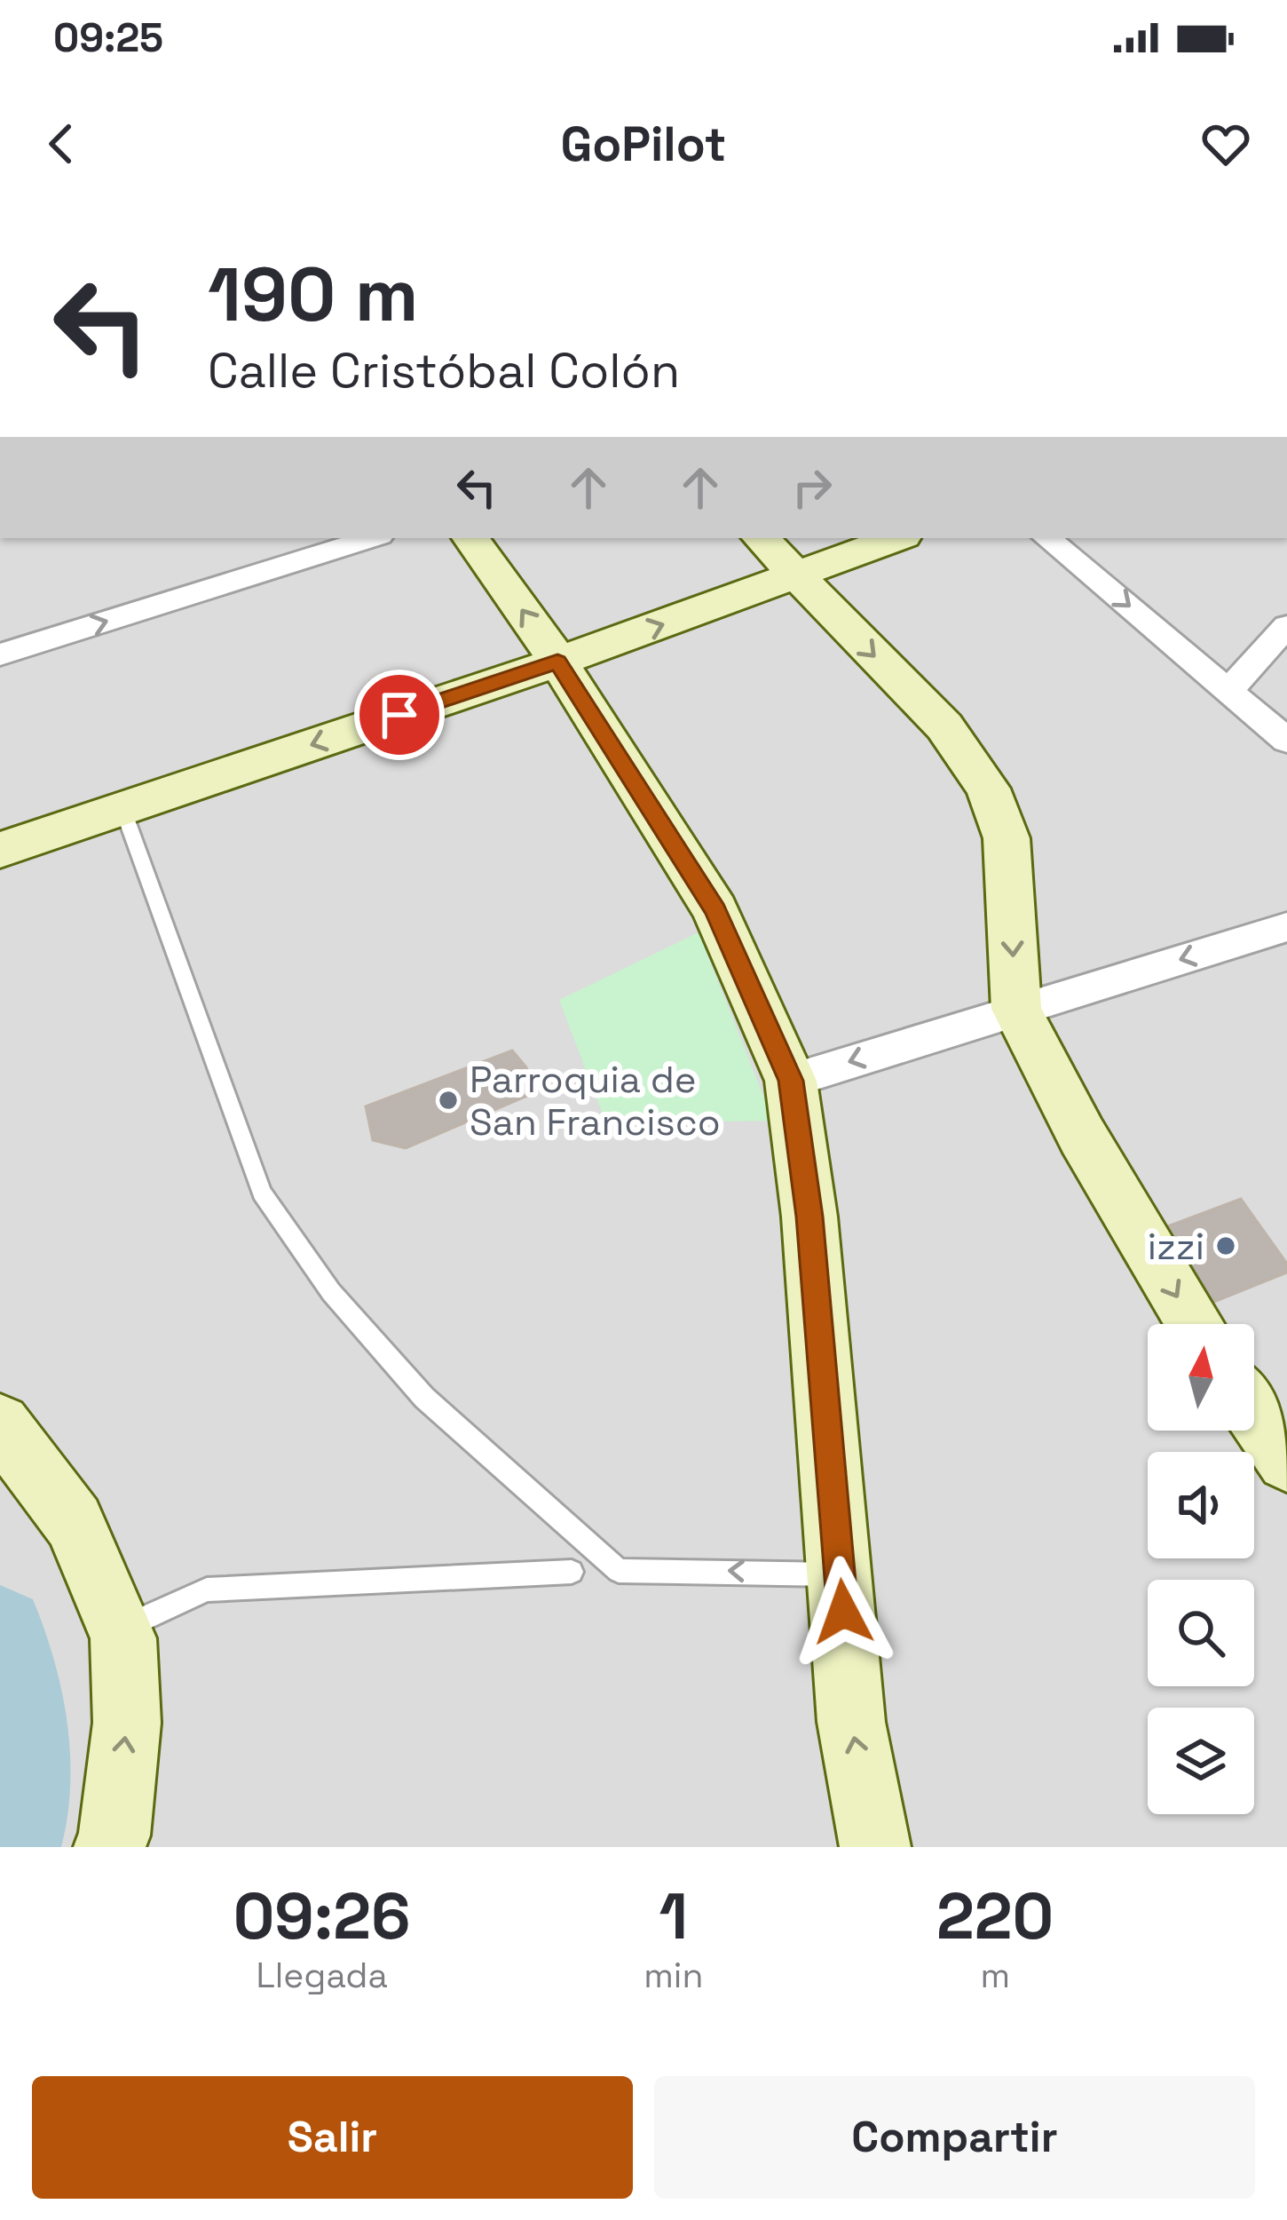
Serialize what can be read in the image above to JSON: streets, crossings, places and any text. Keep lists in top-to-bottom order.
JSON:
{
  "places": ["Parroquia de San Francisco", "izzi"],
  "north": "top",
  "page": {
    "status": "09:25",
    "header": "GoPilot",
    "turn": ["190 m", "Calle Cristóbal Colón"],
    "eta": [
      "09:26",
      "Llegada",
      "1",
      "min",
      "220",
      "m"
    ],
    "buttons": ["Salir", "Compartir"]
  }
}
